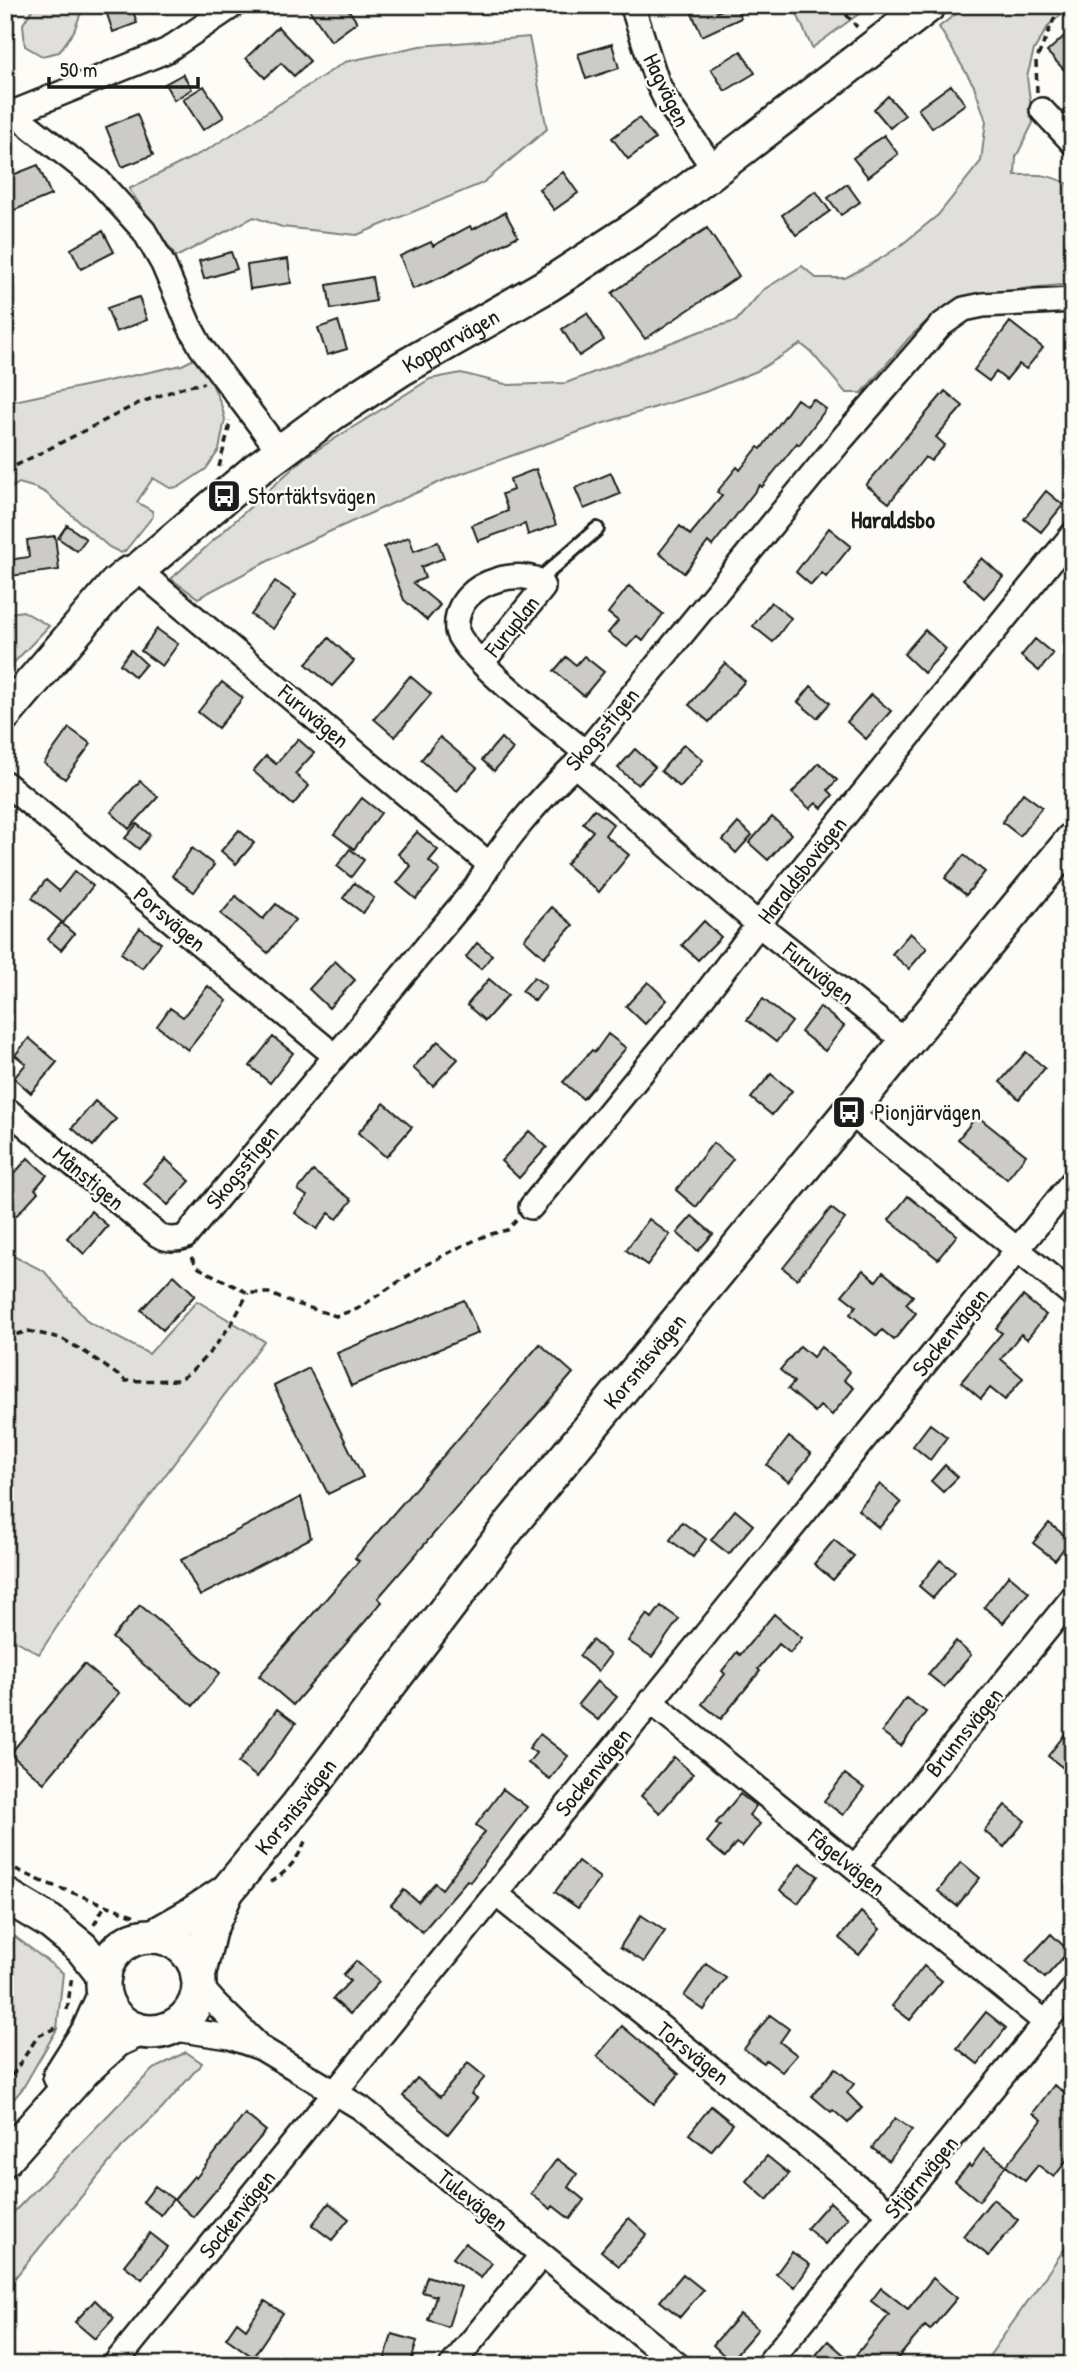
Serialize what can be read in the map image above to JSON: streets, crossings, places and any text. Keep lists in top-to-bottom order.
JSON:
{
  "streets": {
    "street": [
      "Hagvägen",
      "Kopparvägen",
      "Furuplan",
      "Furuvägen",
      "Skogsstigen",
      "Haraldsbovägen",
      "Porsvägen",
      "Månstigen",
      "Sockenvägen",
      "Korsnäsvägen",
      "Brunnsvägen",
      "Fågelvägen",
      "Torsvägen",
      "Stjärnvägen",
      "Tulevägen"
    ]
  },
  "crossings": [
    ["Hagvägen", "Kopparvägen"],
    ["Kopparvägen", "Furuvägen"],
    ["Furuplan", "Furuvägen"],
    ["Furuplan", "Skogsstigen"],
    ["Furuvägen", "Skogsstigen"],
    ["Furuvägen", "Haraldsbovägen"],
    ["Furuvägen", "Korsnäsvägen"],
    ["Skogsstigen", "Porsvägen"],
    ["Skogsstigen", "Månstigen"],
    ["Sockenvägen", "Fågelvägen"],
    ["Sockenvägen", "Torsvägen"],
    ["Sockenvägen", "Tulevägen"],
    ["Korsnäsvägen", "Tulevägen"],
    ["Brunnsvägen", "Fågelvägen"],
    ["Fågelvägen", "Stjärnvägen"],
    ["Torsvägen", "Stjärnvägen"]
  ],
  "districts": ["Haraldsbo"],
  "places": {
    "bus stop": ["Stortäktsvägen", "Pionjärvägen"]
  },
  "scale_bar": "50 m"
}
